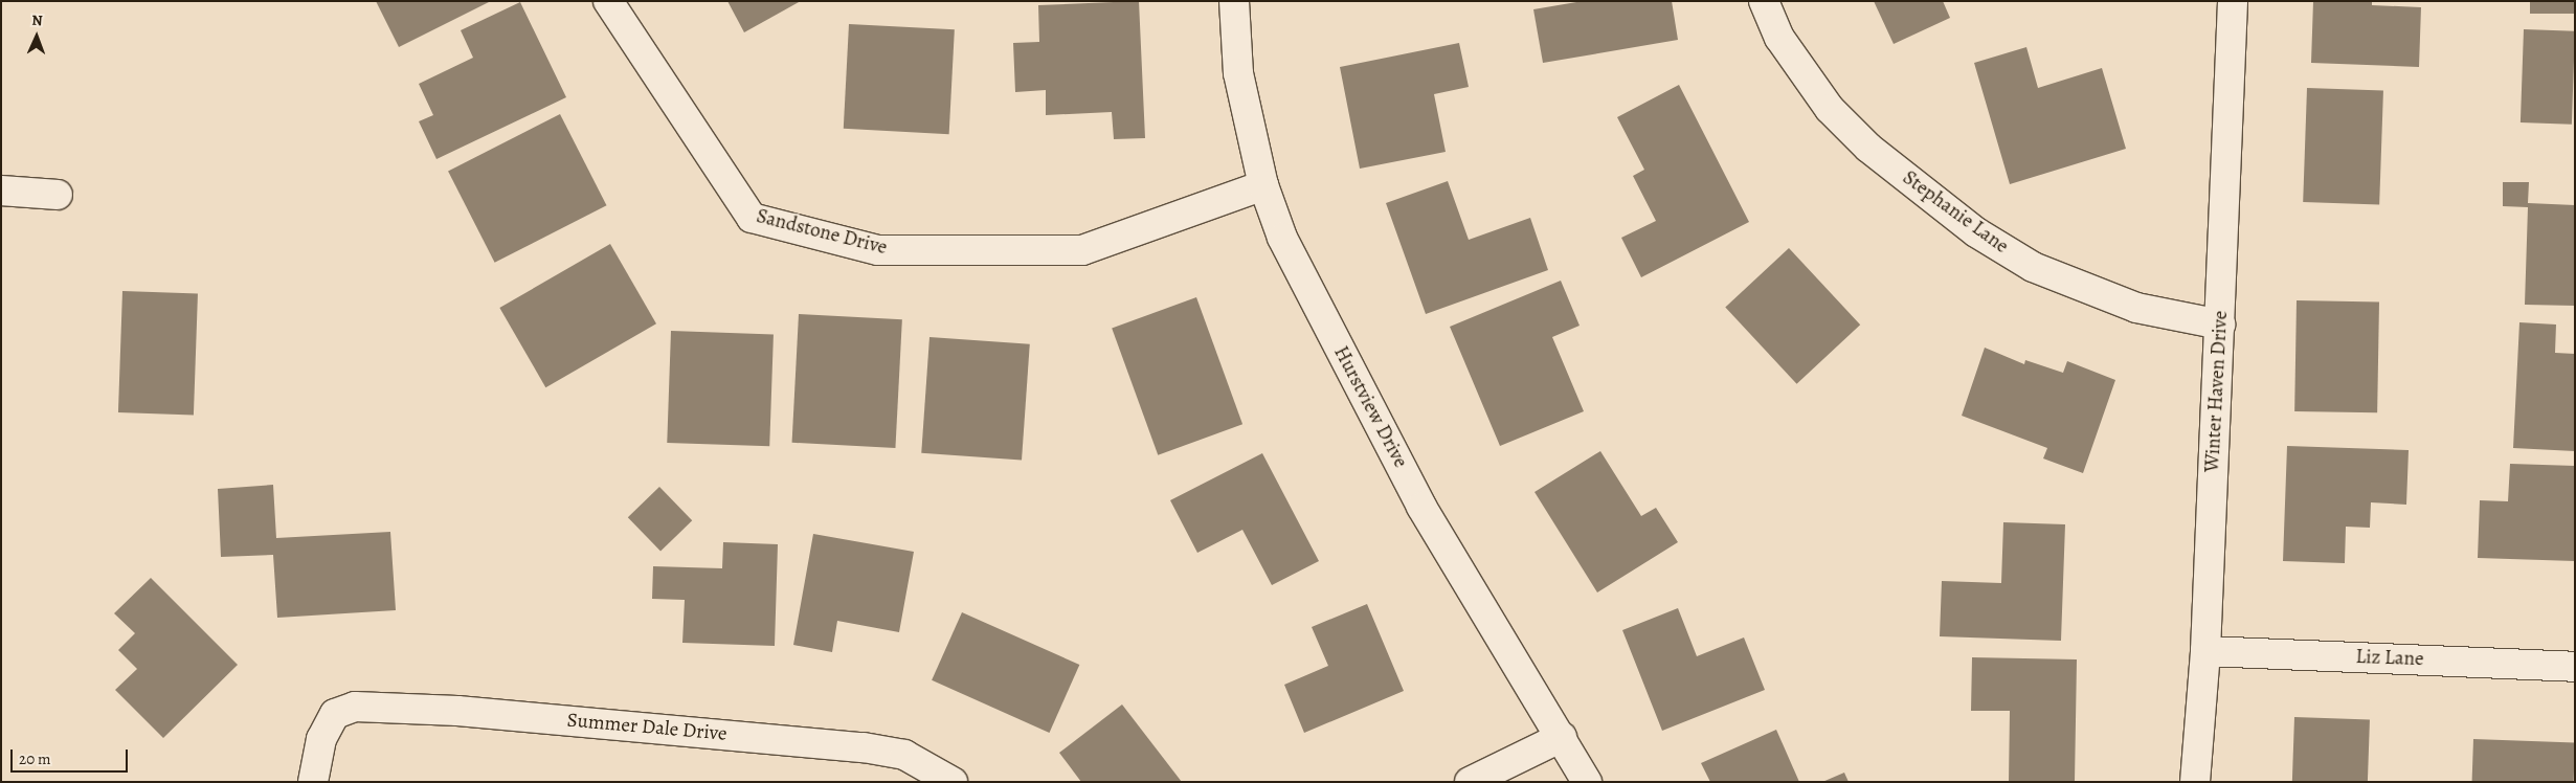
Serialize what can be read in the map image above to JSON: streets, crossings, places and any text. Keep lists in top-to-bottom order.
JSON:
{
  "streets": {
    "street": [
      "Stephanie Lane",
      "Sandstone Drive",
      "Winter Haven Drive",
      "Hurstview Drive",
      "Liz Lane",
      "Summer Dale Drive"
    ]
  },
  "crossings": [
    ["Stephanie Lane", "Winter Haven Drive"],
    ["Sandstone Drive", "Hurstview Drive"],
    ["Winter Haven Drive", "Liz Lane"]
  ],
  "scale_bar": "20 m",
  "north": "top"
}
